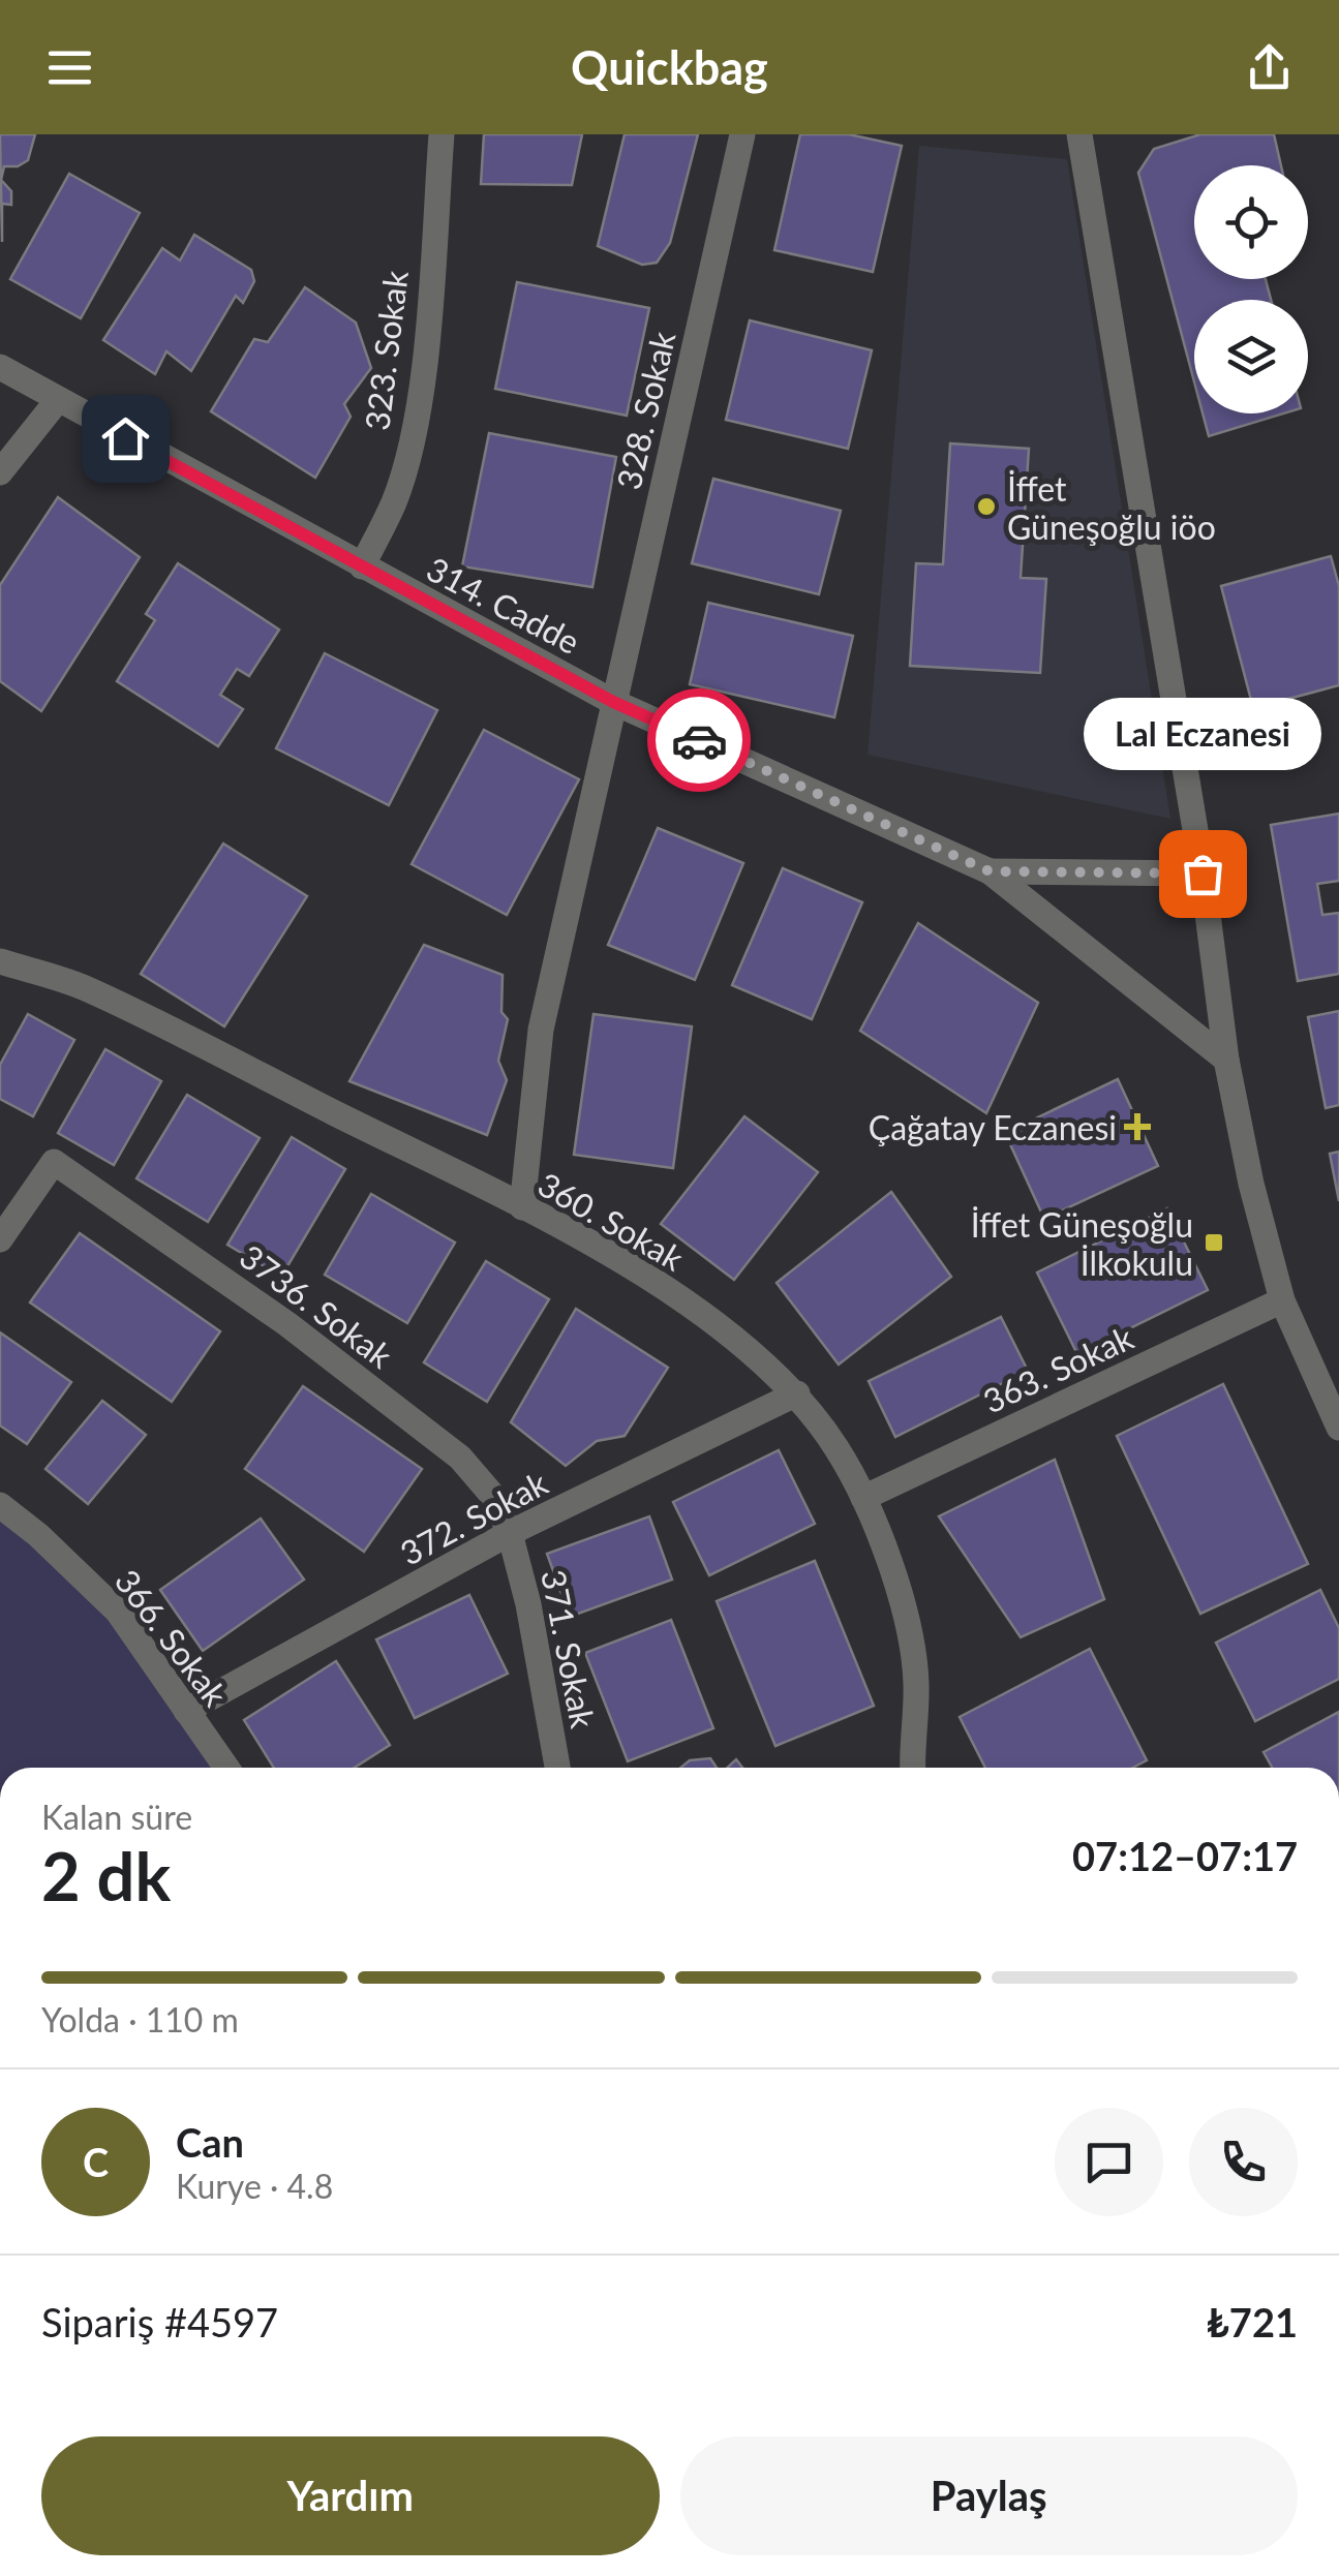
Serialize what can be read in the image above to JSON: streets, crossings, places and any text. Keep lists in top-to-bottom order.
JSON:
{
  "streets": {
    "street": [
      "323. Sokak",
      "328. Sokak",
      "314. Cadde",
      "360. Sokak",
      "3736. Sokak",
      "363. Sokak",
      "372. Sokak",
      "366. Sokak",
      "371. Sokak"
    ]
  },
  "crossings": [
    ["323. Sokak", "314. Cadde"],
    ["328. Sokak", "314. Cadde"],
    ["328. Sokak", "360. Sokak"],
    ["360. Sokak", "363. Sokak"],
    ["360. Sokak", "372. Sokak"],
    ["3736. Sokak", "372. Sokak"],
    ["3736. Sokak", "371. Sokak"],
    ["372. Sokak", "366. Sokak"],
    ["372. Sokak", "371. Sokak"]
  ],
  "places": {
    "other": ["İffet Güneşoğlu iöo", "Lal Eczanesi"],
    "health": ["Çağatay Eczanesi"],
    "transit": ["İffet Güneşoğlu İlkokulu"]
  },
  "page": {
    "header": "Quickbag",
    "bubble": "Lal Eczanesi",
    "heading": ["2 dk", "Kalan süre", "07:12–07:17"],
    "panel": [
      "Can",
      "Kurye · 4.8",
      "Sipariş #4597",
      "₺721"
    ],
    "bar": "Yolda · 110 m",
    "round": "C",
    "buttons": ["Yardım", "Paylaş"]
  }
}
